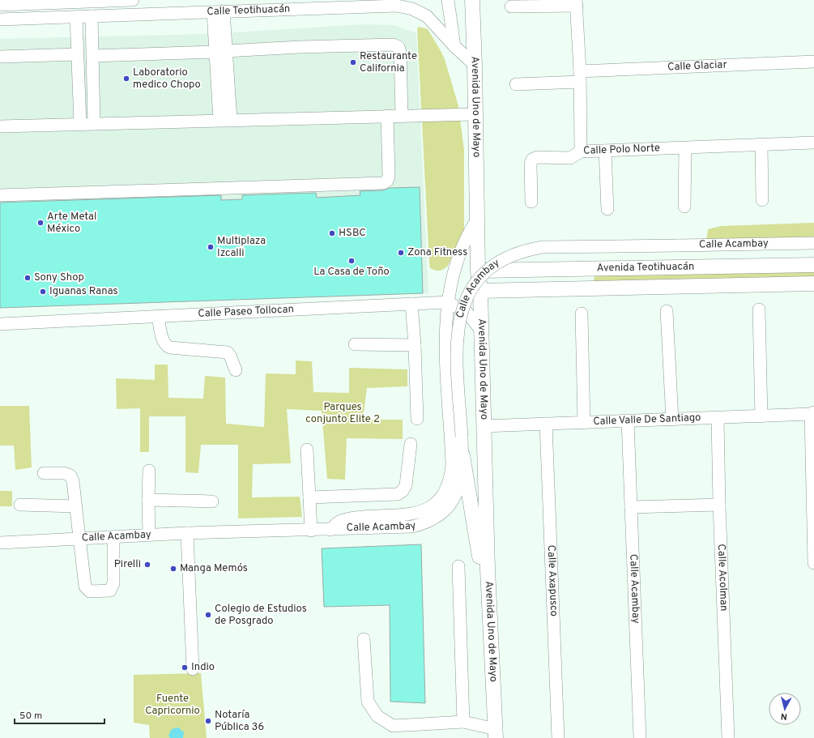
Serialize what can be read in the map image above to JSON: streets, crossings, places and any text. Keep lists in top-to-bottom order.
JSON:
{
  "streets": {
    "main road": ["Avenida Uno de Mayo", "Avenida Teotihuacán"],
    "street": [
      "Calle Teotihuacán",
      "Calle Glaciar",
      "Calle Polo Norte",
      "Calle Acambay",
      "Calle Paseo Tollocan",
      "Calle Valle De Santiago",
      "Calle Acolman",
      "Calle Axapusco"
    ]
  },
  "crossings": [
    ["Calle Teotihuacán", "Avenida Uno de Mayo"],
    ["Calle Glaciar", "Calle Polo Norte"],
    ["Avenida Uno de Mayo", "Calle Acambay"],
    ["Avenida Uno de Mayo", "Avenida Teotihuacán"],
    ["Avenida Uno de Mayo", "Calle Paseo Tollocan"],
    ["Avenida Uno de Mayo", "Calle Valle De Santiago"],
    ["Calle Acambay", "Calle Paseo Tollocan"],
    ["Calle Acambay", "Calle Valle De Santiago"],
    ["Calle Valle De Santiago", "Calle Acolman"],
    ["Calle Valle De Santiago", "Calle Axapusco"]
  ],
  "parks": ["Parques conjunto Elite 2", "Fuente Capricornio"],
  "places": [
    "Restaurante California",
    "Laboratorio medico Chopo",
    "Arte Metal México",
    "HSBC",
    "Multiplaza Izcalli",
    "Zona Fitness",
    "La Casa de Toño",
    "Sony Shop",
    "Iguanas Ranas",
    "Pirelli",
    "Manga Memo´s",
    "Colegio de Estudios de Posgrado",
    "Indio",
    "Notaría Pública 36"
  ],
  "scale_bar": "50 m",
  "north": "bottom"
}
